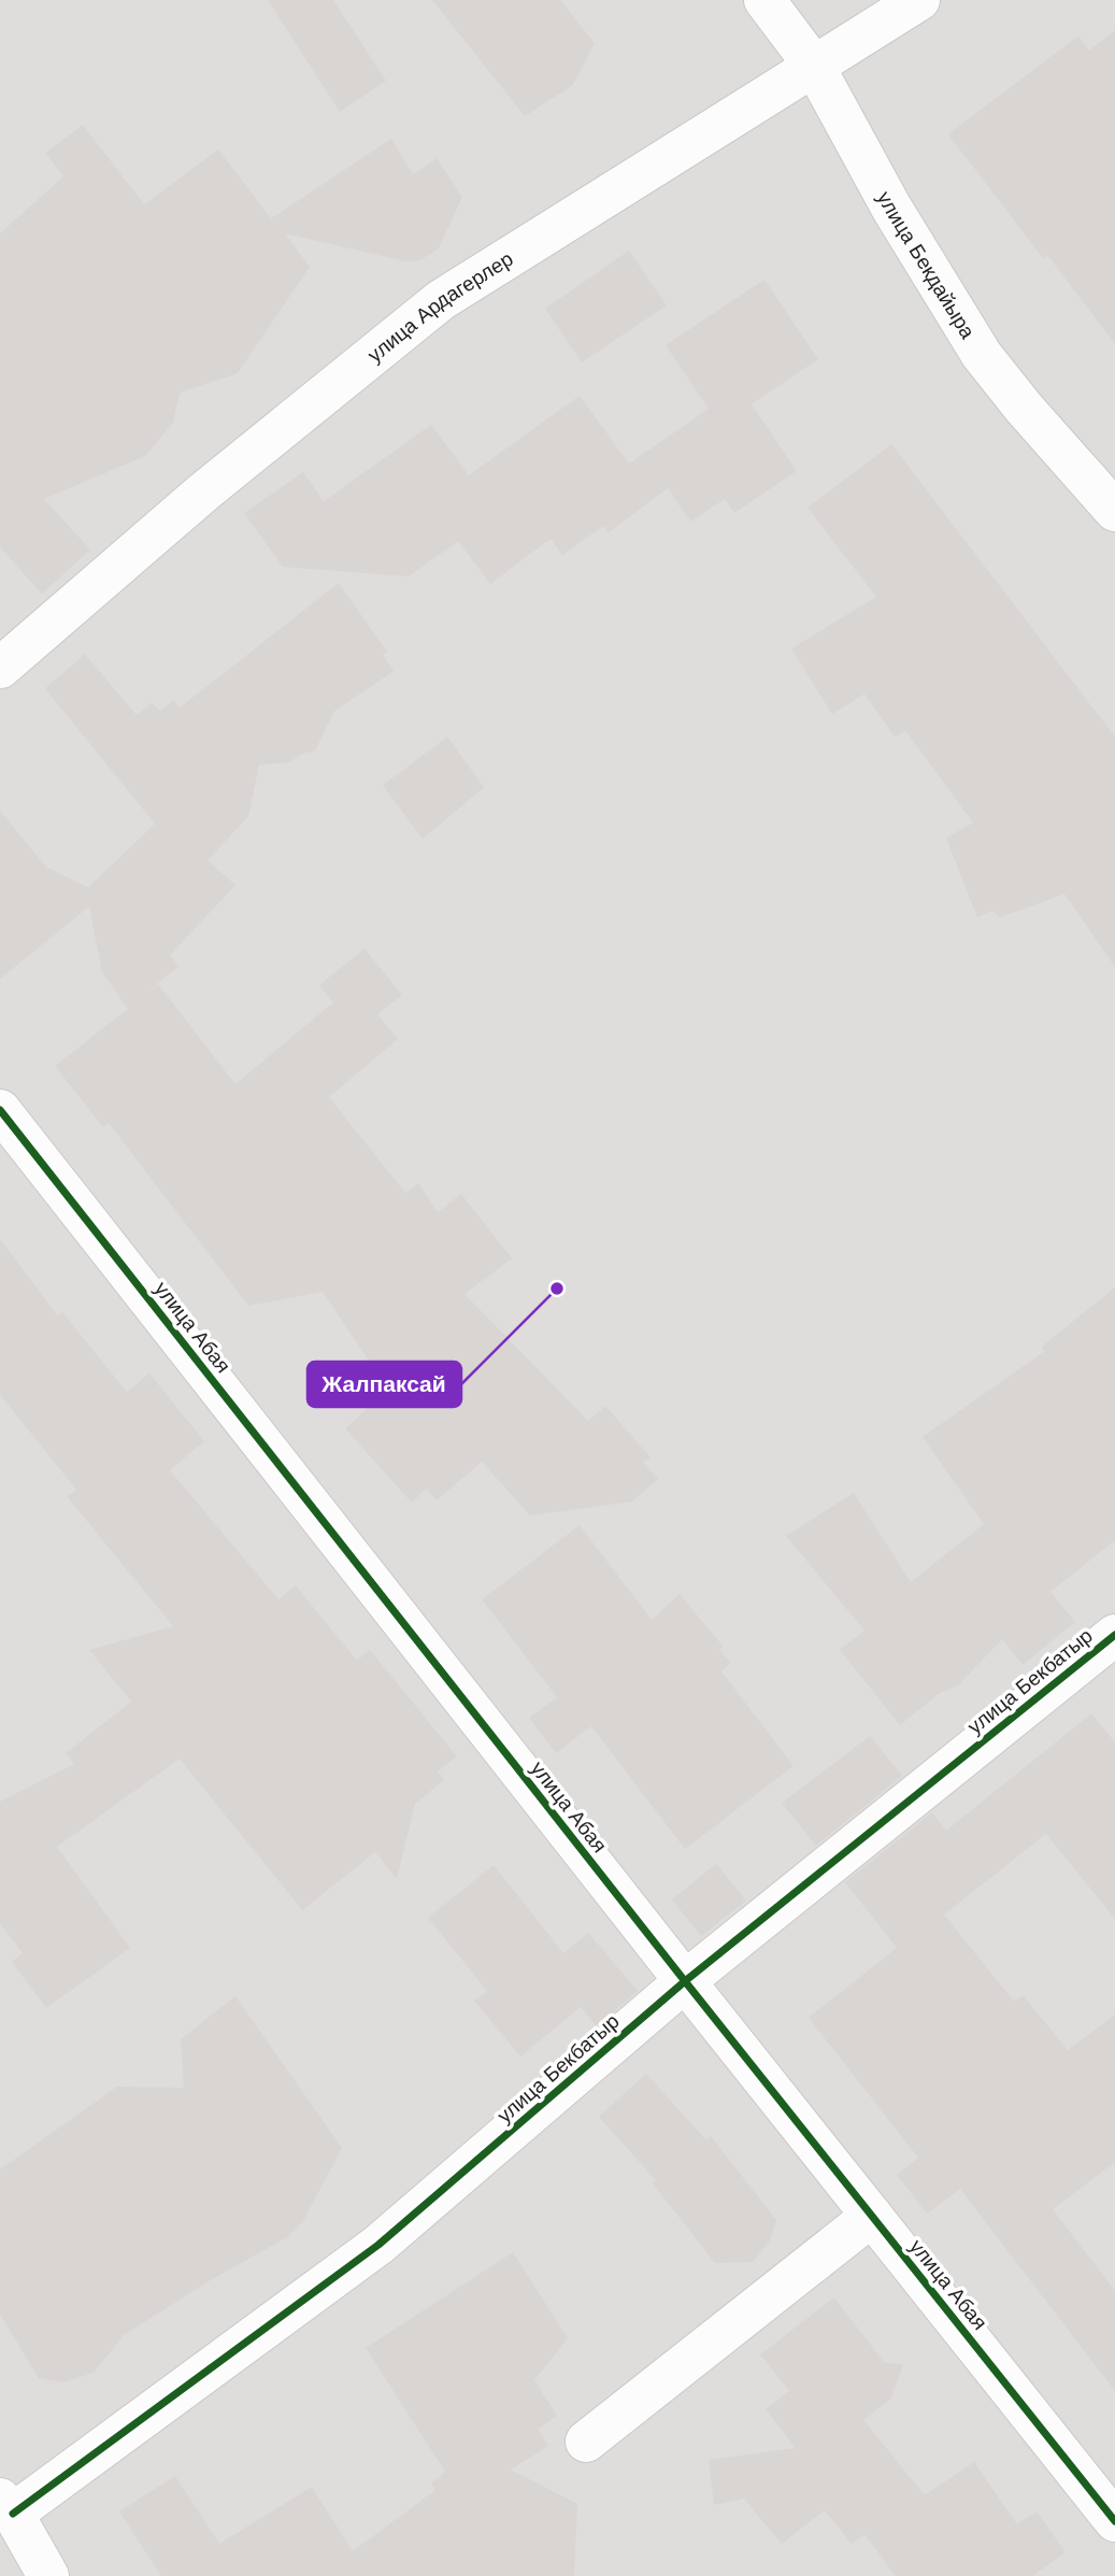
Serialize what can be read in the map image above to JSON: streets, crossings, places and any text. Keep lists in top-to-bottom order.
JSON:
{
  "streets": {
    "street": [
      "улица Бекдайыра",
      "улица Ардагерлер",
      "улица Абая",
      "улица Бекбатыр"
    ]
  },
  "crossings": [
    ["улица Бекдайыра", "улица Ардагерлер"],
    ["улица Абая", "улица Бекбатыр"]
  ],
  "places": ["Жалпаксай"]
}
